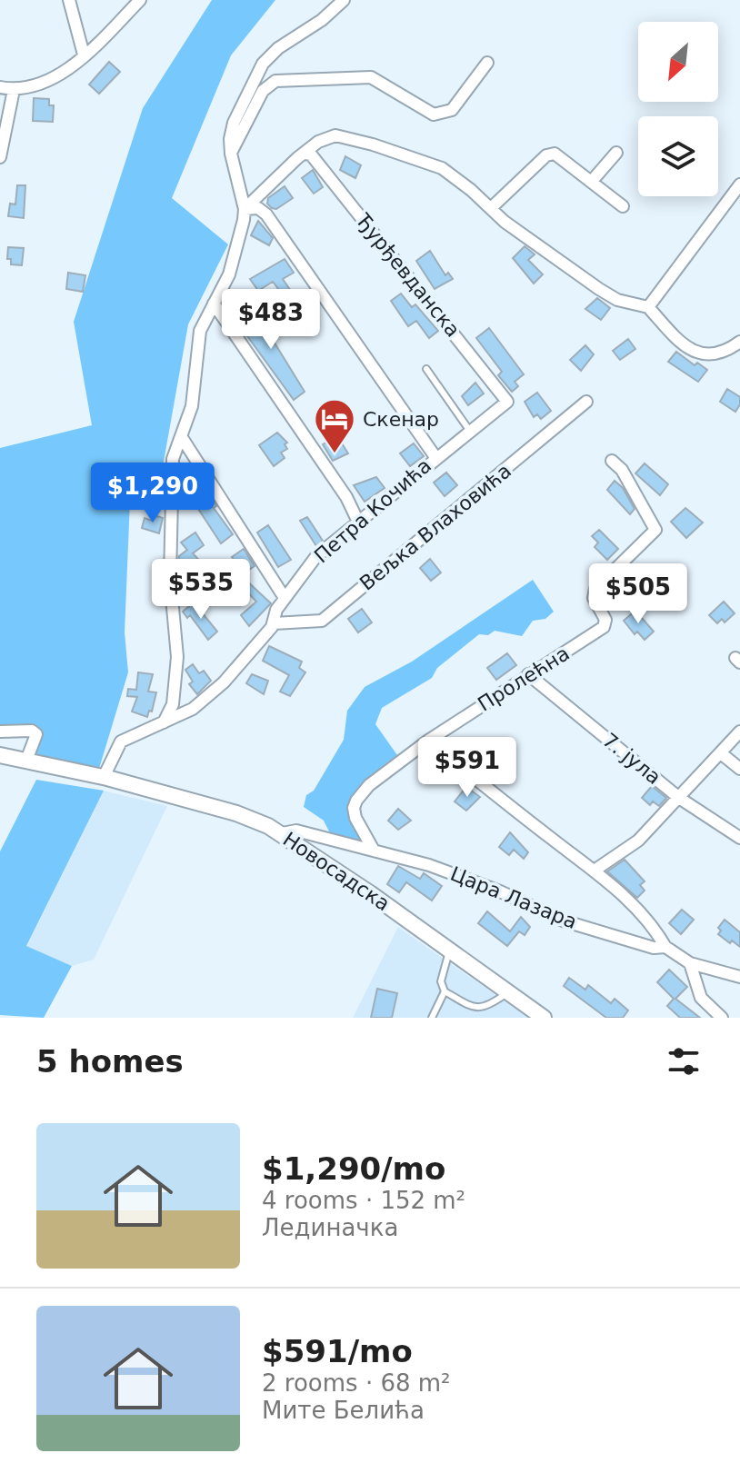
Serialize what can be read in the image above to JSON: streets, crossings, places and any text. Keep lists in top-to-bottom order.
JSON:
{
  "streets": {
    "main road": ["Новосадска"],
    "street": [
      "Ђурђевданска",
      "Петра Кочића",
      "Вељка Влаховића",
      "Пролећна",
      "7. јула",
      "Цара Лазара"
    ]
  },
  "crossings": [
    ["Ђурђевданска", "Петра Кочића"],
    ["Петра Кочића", "Вељка Влаховића"],
    ["Петра Кочића", "Новосадска"],
    ["Пролећна", "7. јула"],
    ["Пролећна", "Цара Лазара"],
    ["Новосадска", "Цара Лазара"]
  ],
  "places": {
    "hotel": ["Скенар"]
  },
  "north": "bottom left",
  "page": {
    "price": [
      "$483",
      "$1,290",
      "$535",
      "$505",
      "$591"
    ],
    "heading": "5 homes",
    "list": [
      {
        "name": "$1,290/mo",
        "note": "4 rooms · 152 m² · Лединачка"
      },
      {
        "name": "$591/mo",
        "note": "2 rooms · 68 m² · Мите Белића"
      }
    ]
  }
}
